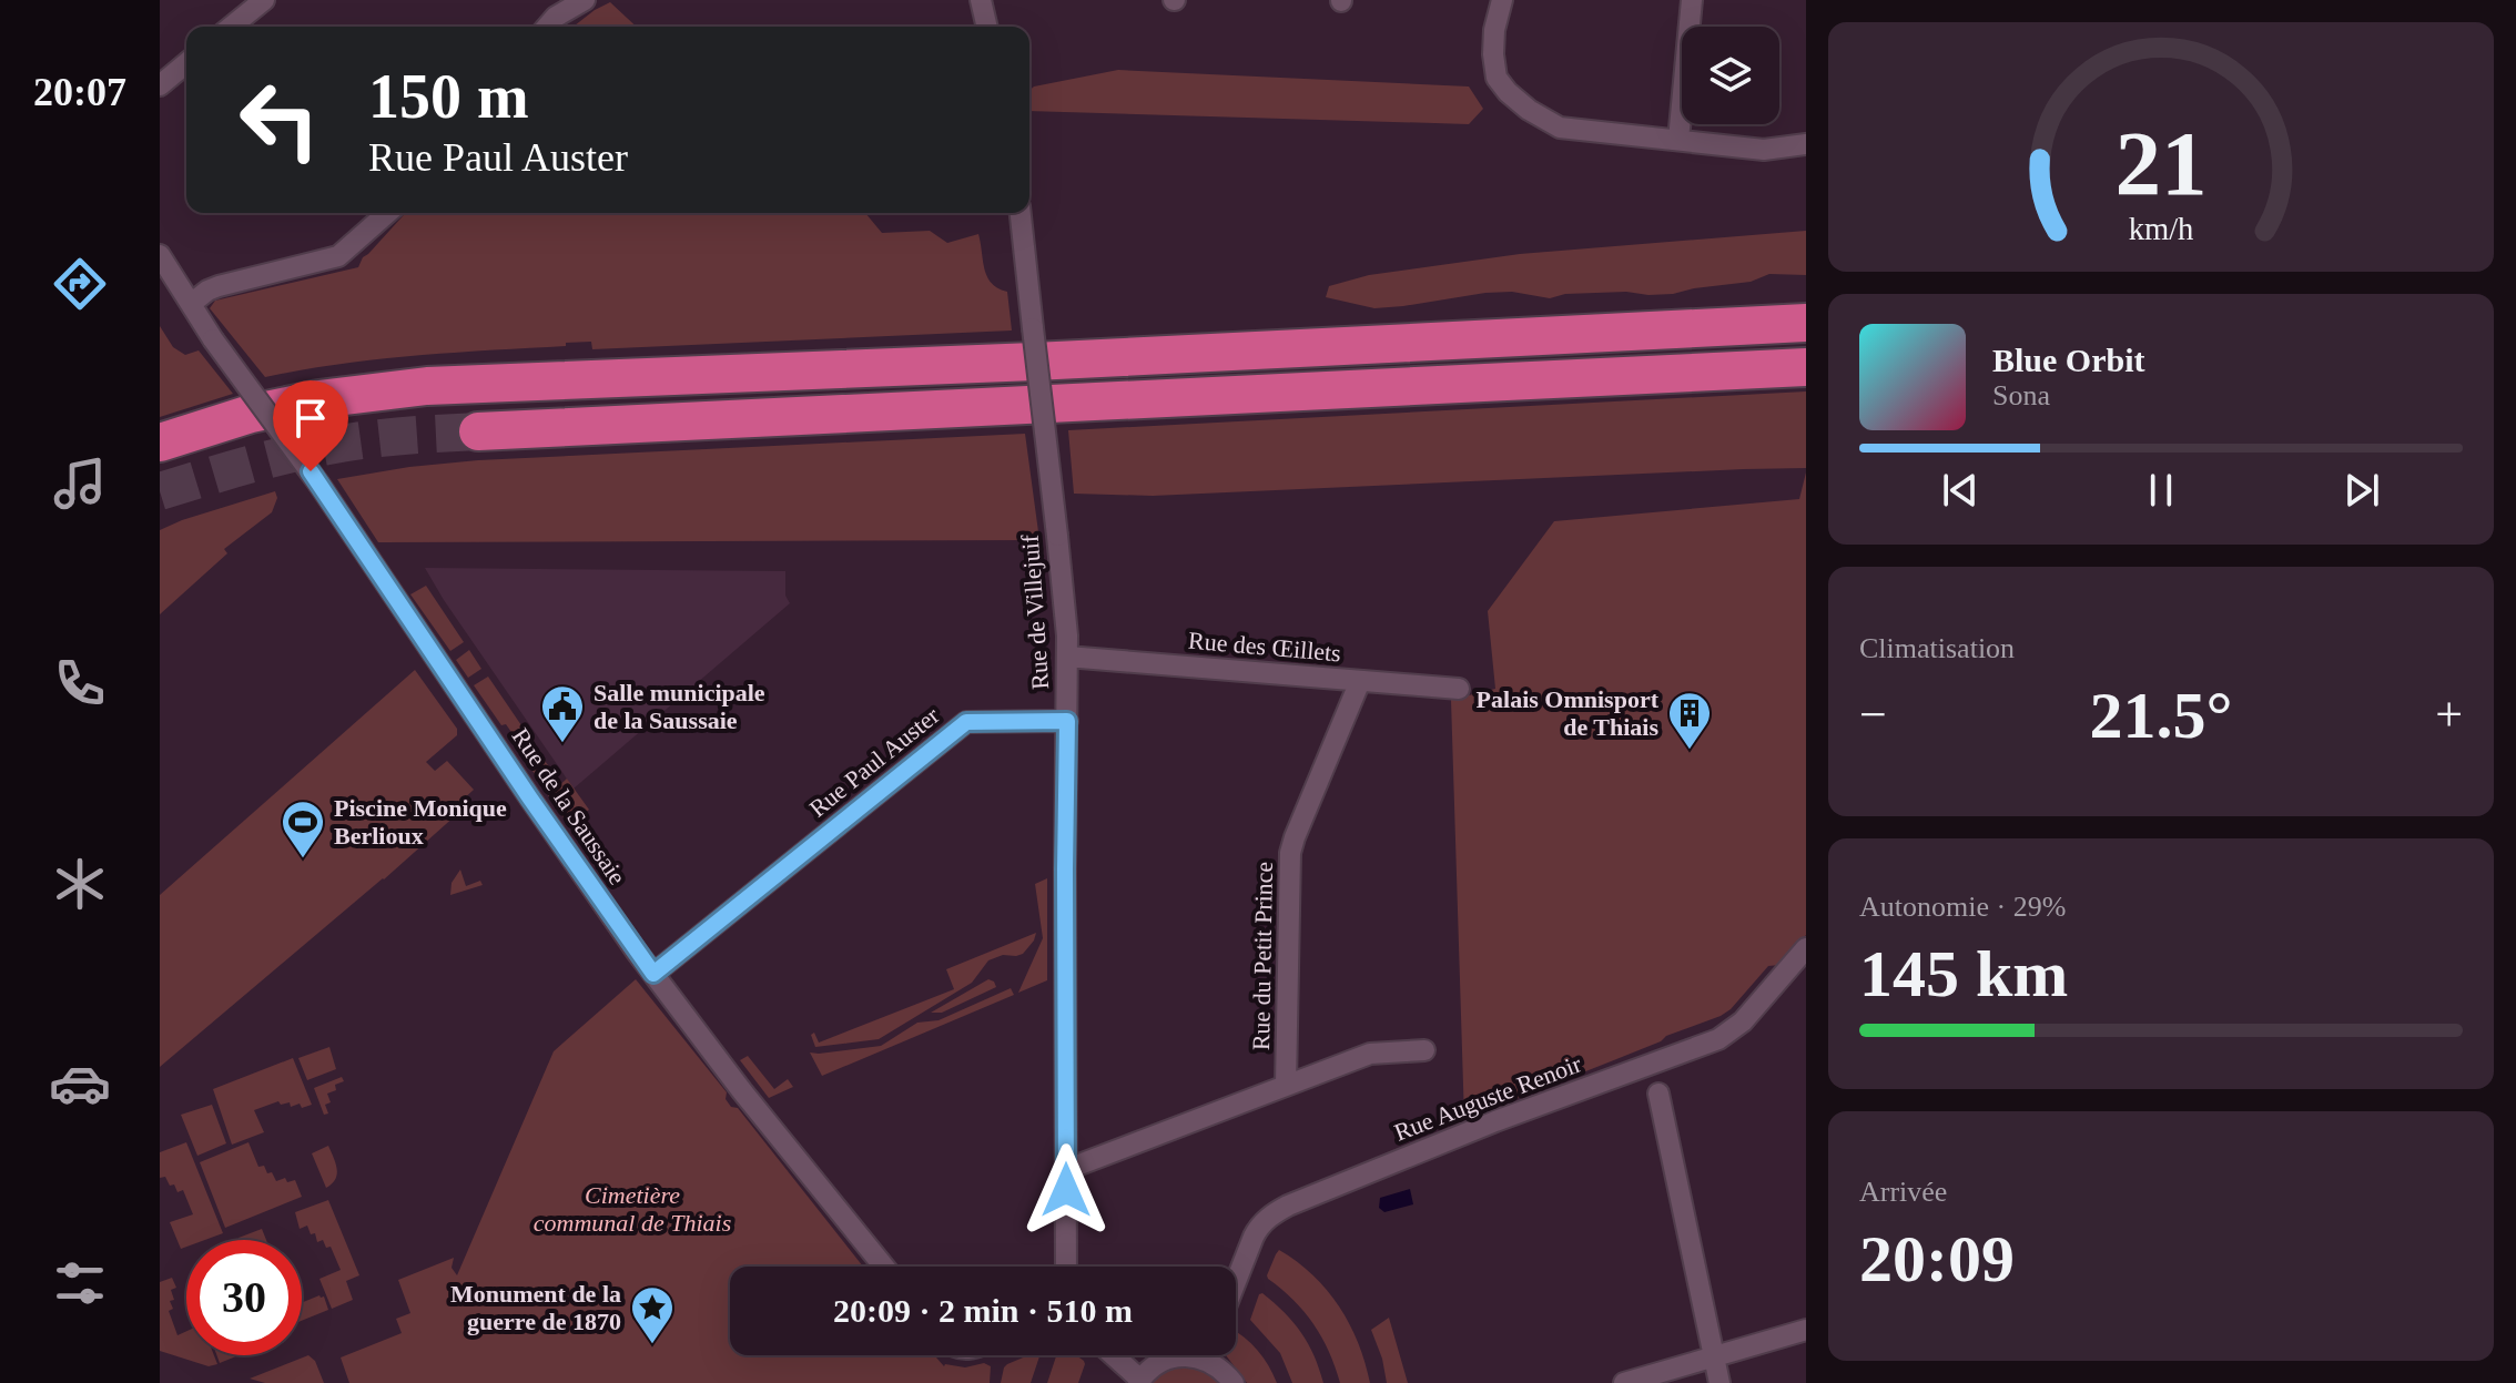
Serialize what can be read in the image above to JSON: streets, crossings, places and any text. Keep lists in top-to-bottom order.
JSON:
{
  "streets": {
    "street": [
      "Rue de Villejuif",
      "Rue des Œillets",
      "Rue Paul Auster",
      "Rue de la Saussaie",
      "Rue du Petit Prince",
      "Rue Auguste Renoir"
    ]
  },
  "crossings": [
    ["Rue de Villejuif", "Rue des Œillets"],
    ["Rue de Villejuif", "Rue Paul Auster"],
    ["Rue des Œillets", "Rue du Petit Prince"],
    ["Rue Paul Auster", "Rue de la Saussaie"]
  ],
  "parks": ["Cimetière communal de Thiais"],
  "places": {
    "public building": ["Salle municipale de la Saussaie"],
    "building": ["Palais Omnisport de Thiais"],
    "sports": ["Piscine Monique Berlioux"],
    "place": ["Monument de la guerre de 1870"]
  },
  "page": {
    "tabs": "20:07",
    "turn": ["150 m", "Rue Paul Auster"],
    "song": ["Blue Orbit", "Sona"],
    "tile": [
      "Climatisation",
      ["Autonomie · 29%", "145 km"],
      ["Arrivée", "20:09"]
    ],
    "heat": ["−", "21.5°", "+"],
    "limit": "30",
    "trip": "20:09 · 2 min · 510 m",
    "gauge": ["21", "km/h"]
  }
}
